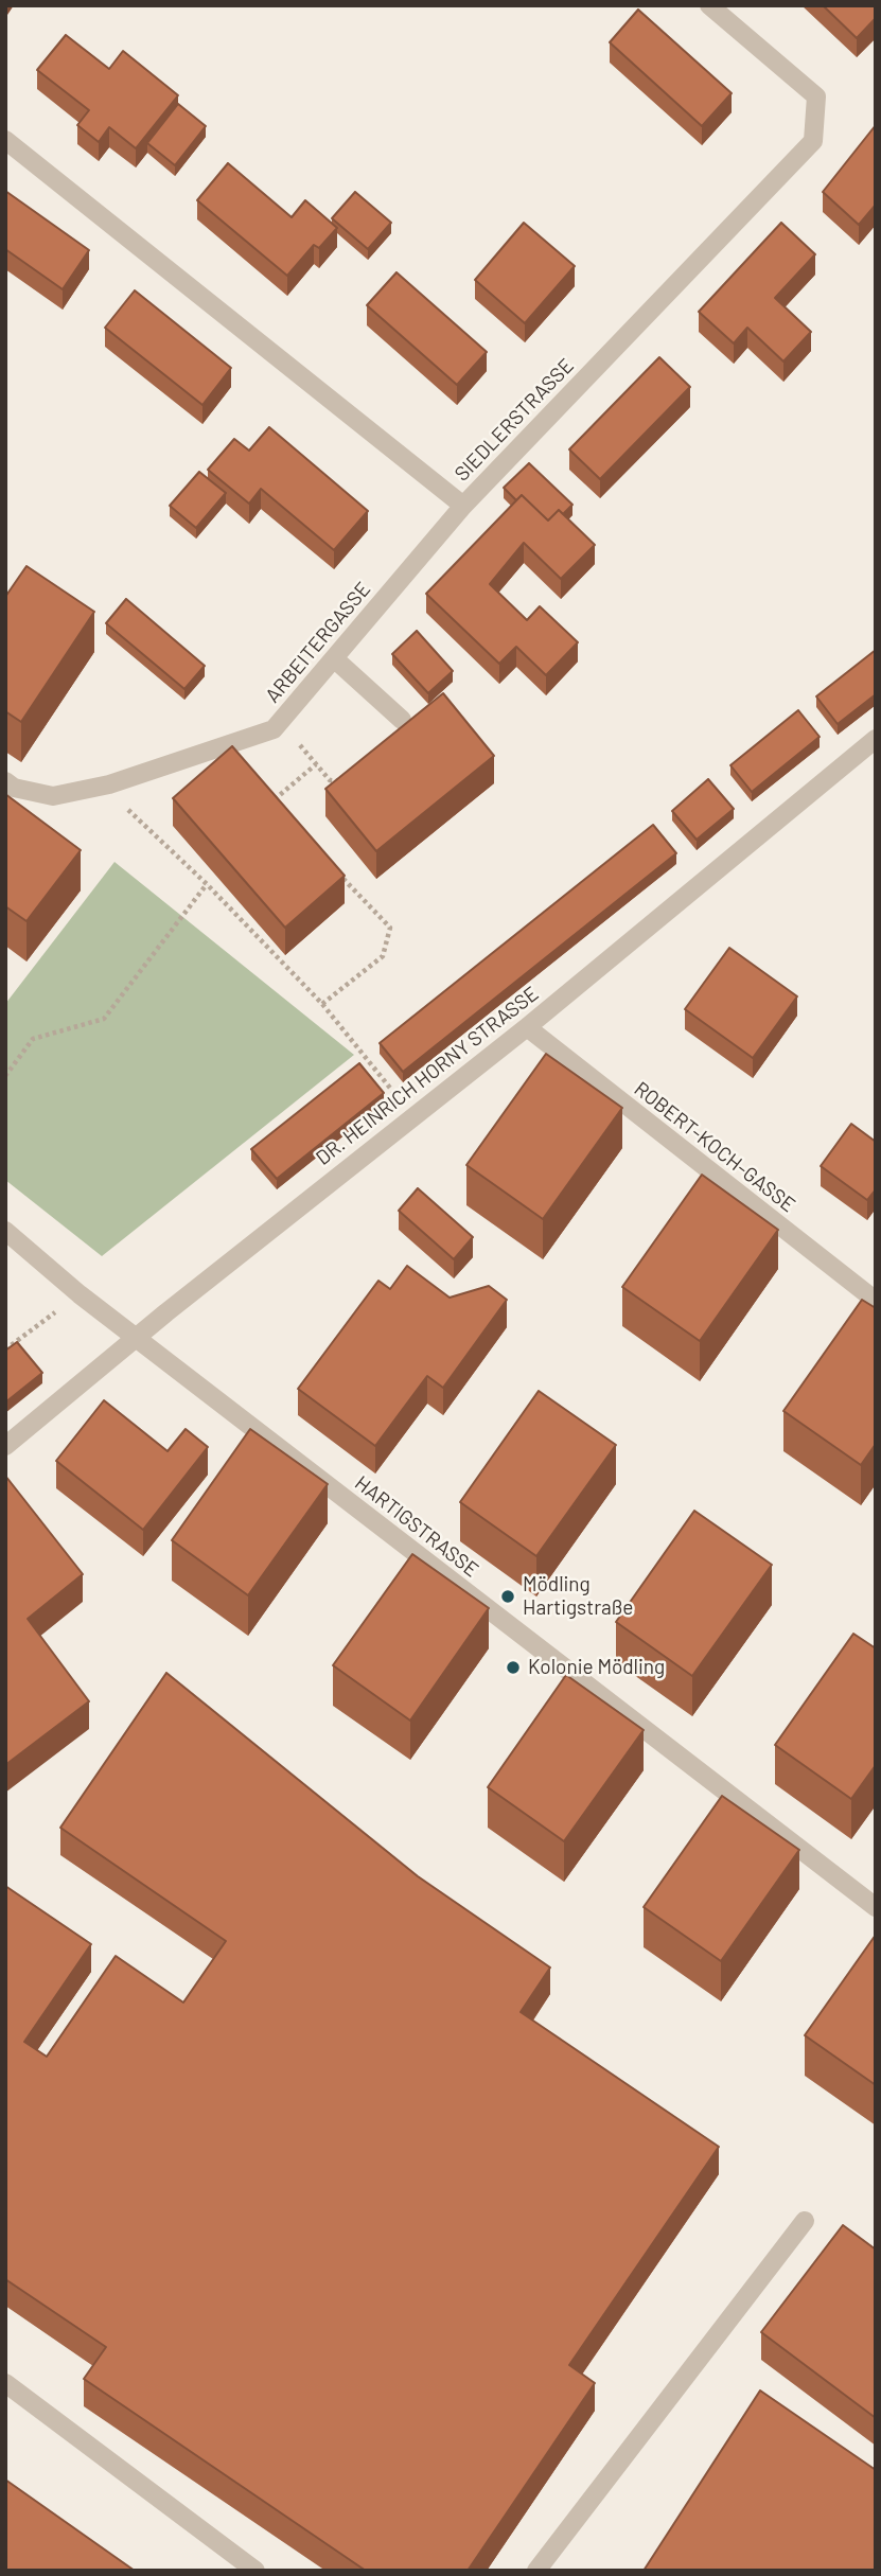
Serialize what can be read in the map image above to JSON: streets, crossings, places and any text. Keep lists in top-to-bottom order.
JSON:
{
  "streets": {
    "street": [
      "SIEDLERSTRASSE",
      "ARBEITERGASSE",
      "DR. HEINRICH HORNY STRASSE",
      "ROBERT-KOCH-GASSE",
      "HARTIGSTRASSE"
    ]
  },
  "crossings": [
    ["SIEDLERSTRASSE", "ARBEITERGASSE"],
    ["DR. HEINRICH HORNY STRASSE", "ROBERT-KOCH-GASSE"],
    ["DR. HEINRICH HORNY STRASSE", "HARTIGSTRASSE"]
  ],
  "places": ["Mödling Hartigstraße", "Kolonie Mödling"]
}
